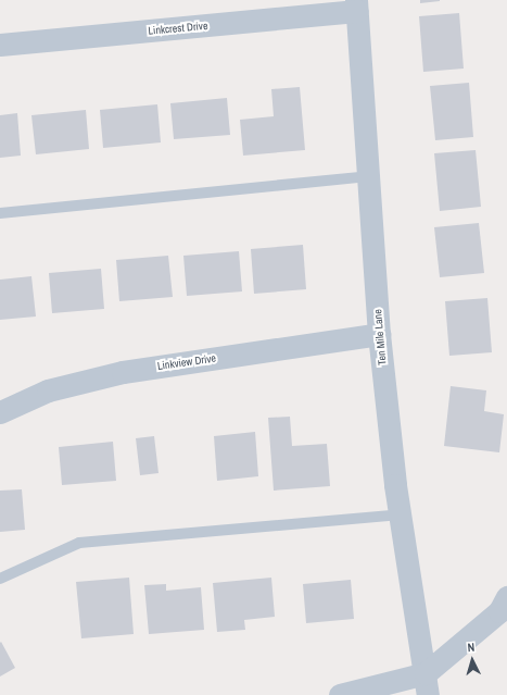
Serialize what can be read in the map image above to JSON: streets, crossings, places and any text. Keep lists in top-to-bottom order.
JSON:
{
  "streets": {
    "street": ["Linkcrest Drive", "Ten Mile Lane", "Linkview Drive"]
  },
  "crossings": [
    ["Linkcrest Drive", "Ten Mile Lane"],
    ["Ten Mile Lane", "Linkview Drive"]
  ],
  "north": "top"
}
